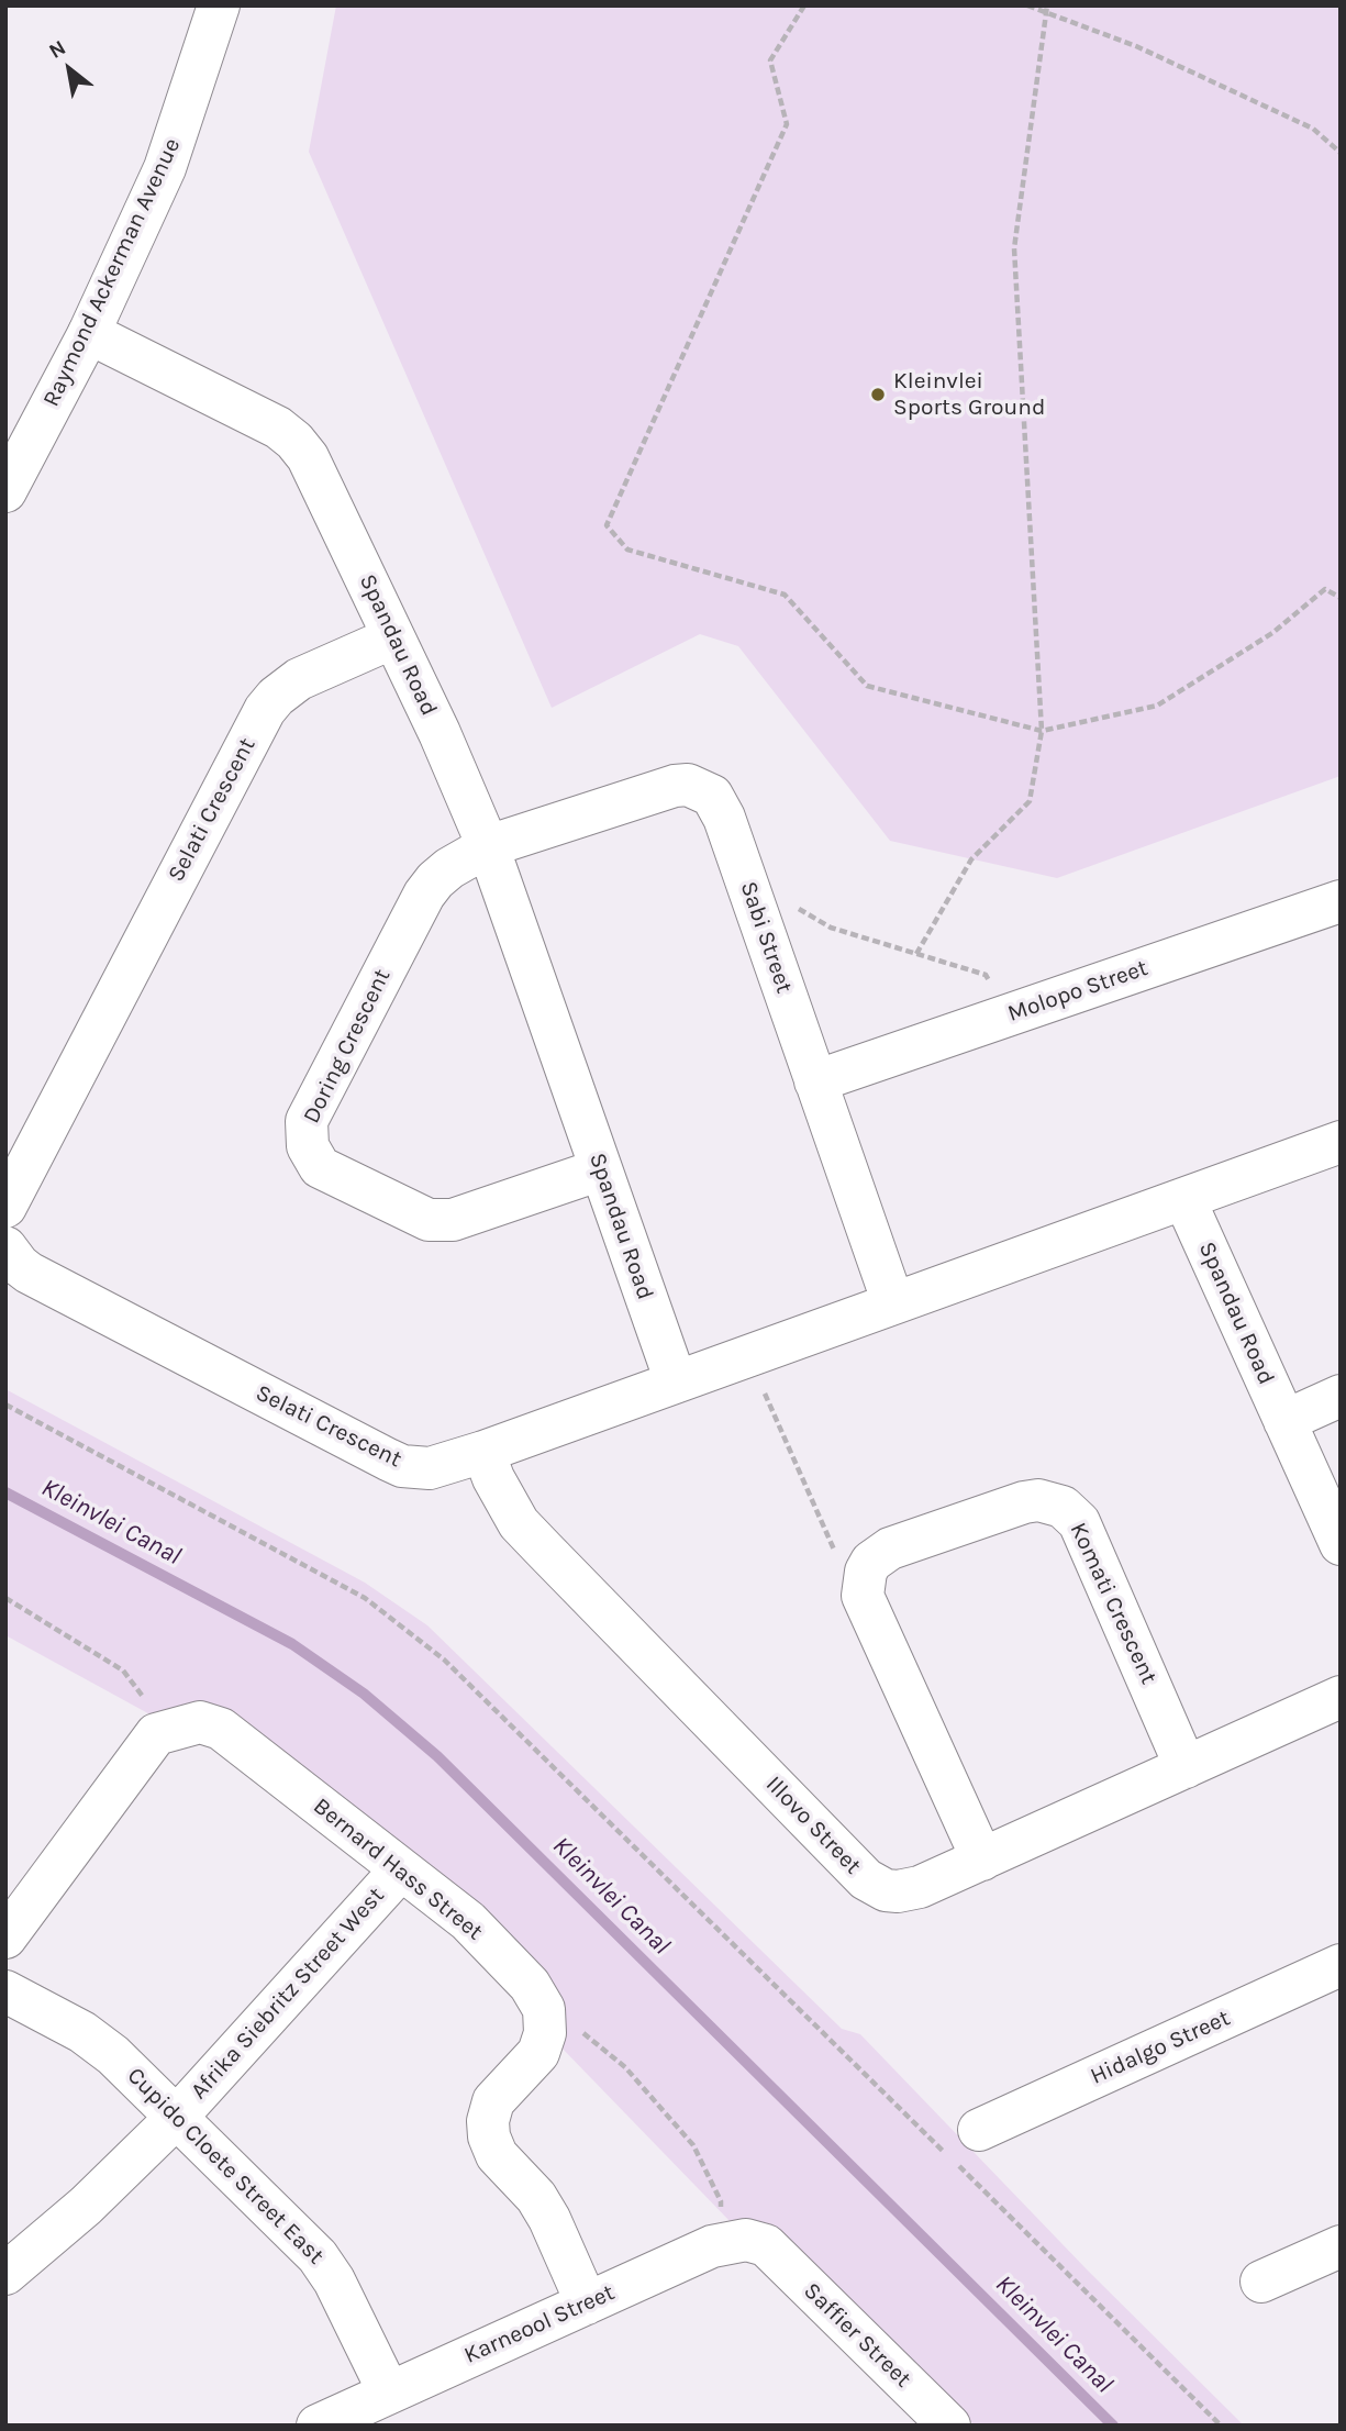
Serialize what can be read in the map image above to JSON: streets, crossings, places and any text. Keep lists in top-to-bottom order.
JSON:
{
  "streets": {
    "street": [
      "Raymond Ackerman Avenue",
      "Spandau Road",
      "Selati Crescent",
      "Sabi Street",
      "Molopo Street",
      "Doring Crescent",
      "Komati Crescent",
      "Illovo Street",
      "Bernard Hass Street",
      "Afrika Siebritz Street West",
      "Hidalgo Street",
      "Cupido Cloete Street East",
      "Karneool Street",
      "Saffier Street"
    ]
  },
  "crossings": [
    ["Raymond Ackerman Avenue", "Spandau Road"],
    ["Spandau Road", "Selati Crescent"],
    ["Spandau Road", "Sabi Street"],
    ["Spandau Road", "Doring Crescent"],
    ["Selati Crescent", "Illovo Street"],
    ["Sabi Street", "Molopo Street"],
    ["Sabi Street", "Doring Crescent"],
    ["Komati Crescent", "Illovo Street"],
    ["Bernard Hass Street", "Afrika Siebritz Street West"],
    ["Afrika Siebritz Street West", "Cupido Cloete Street East"],
    ["Cupido Cloete Street East", "Karneool Street"],
    ["Karneool Street", "Saffier Street"]
  ],
  "water": ["Kleinvlei Canal"],
  "places": ["Kleinvlei Sports Ground"],
  "north": "top left"
}
